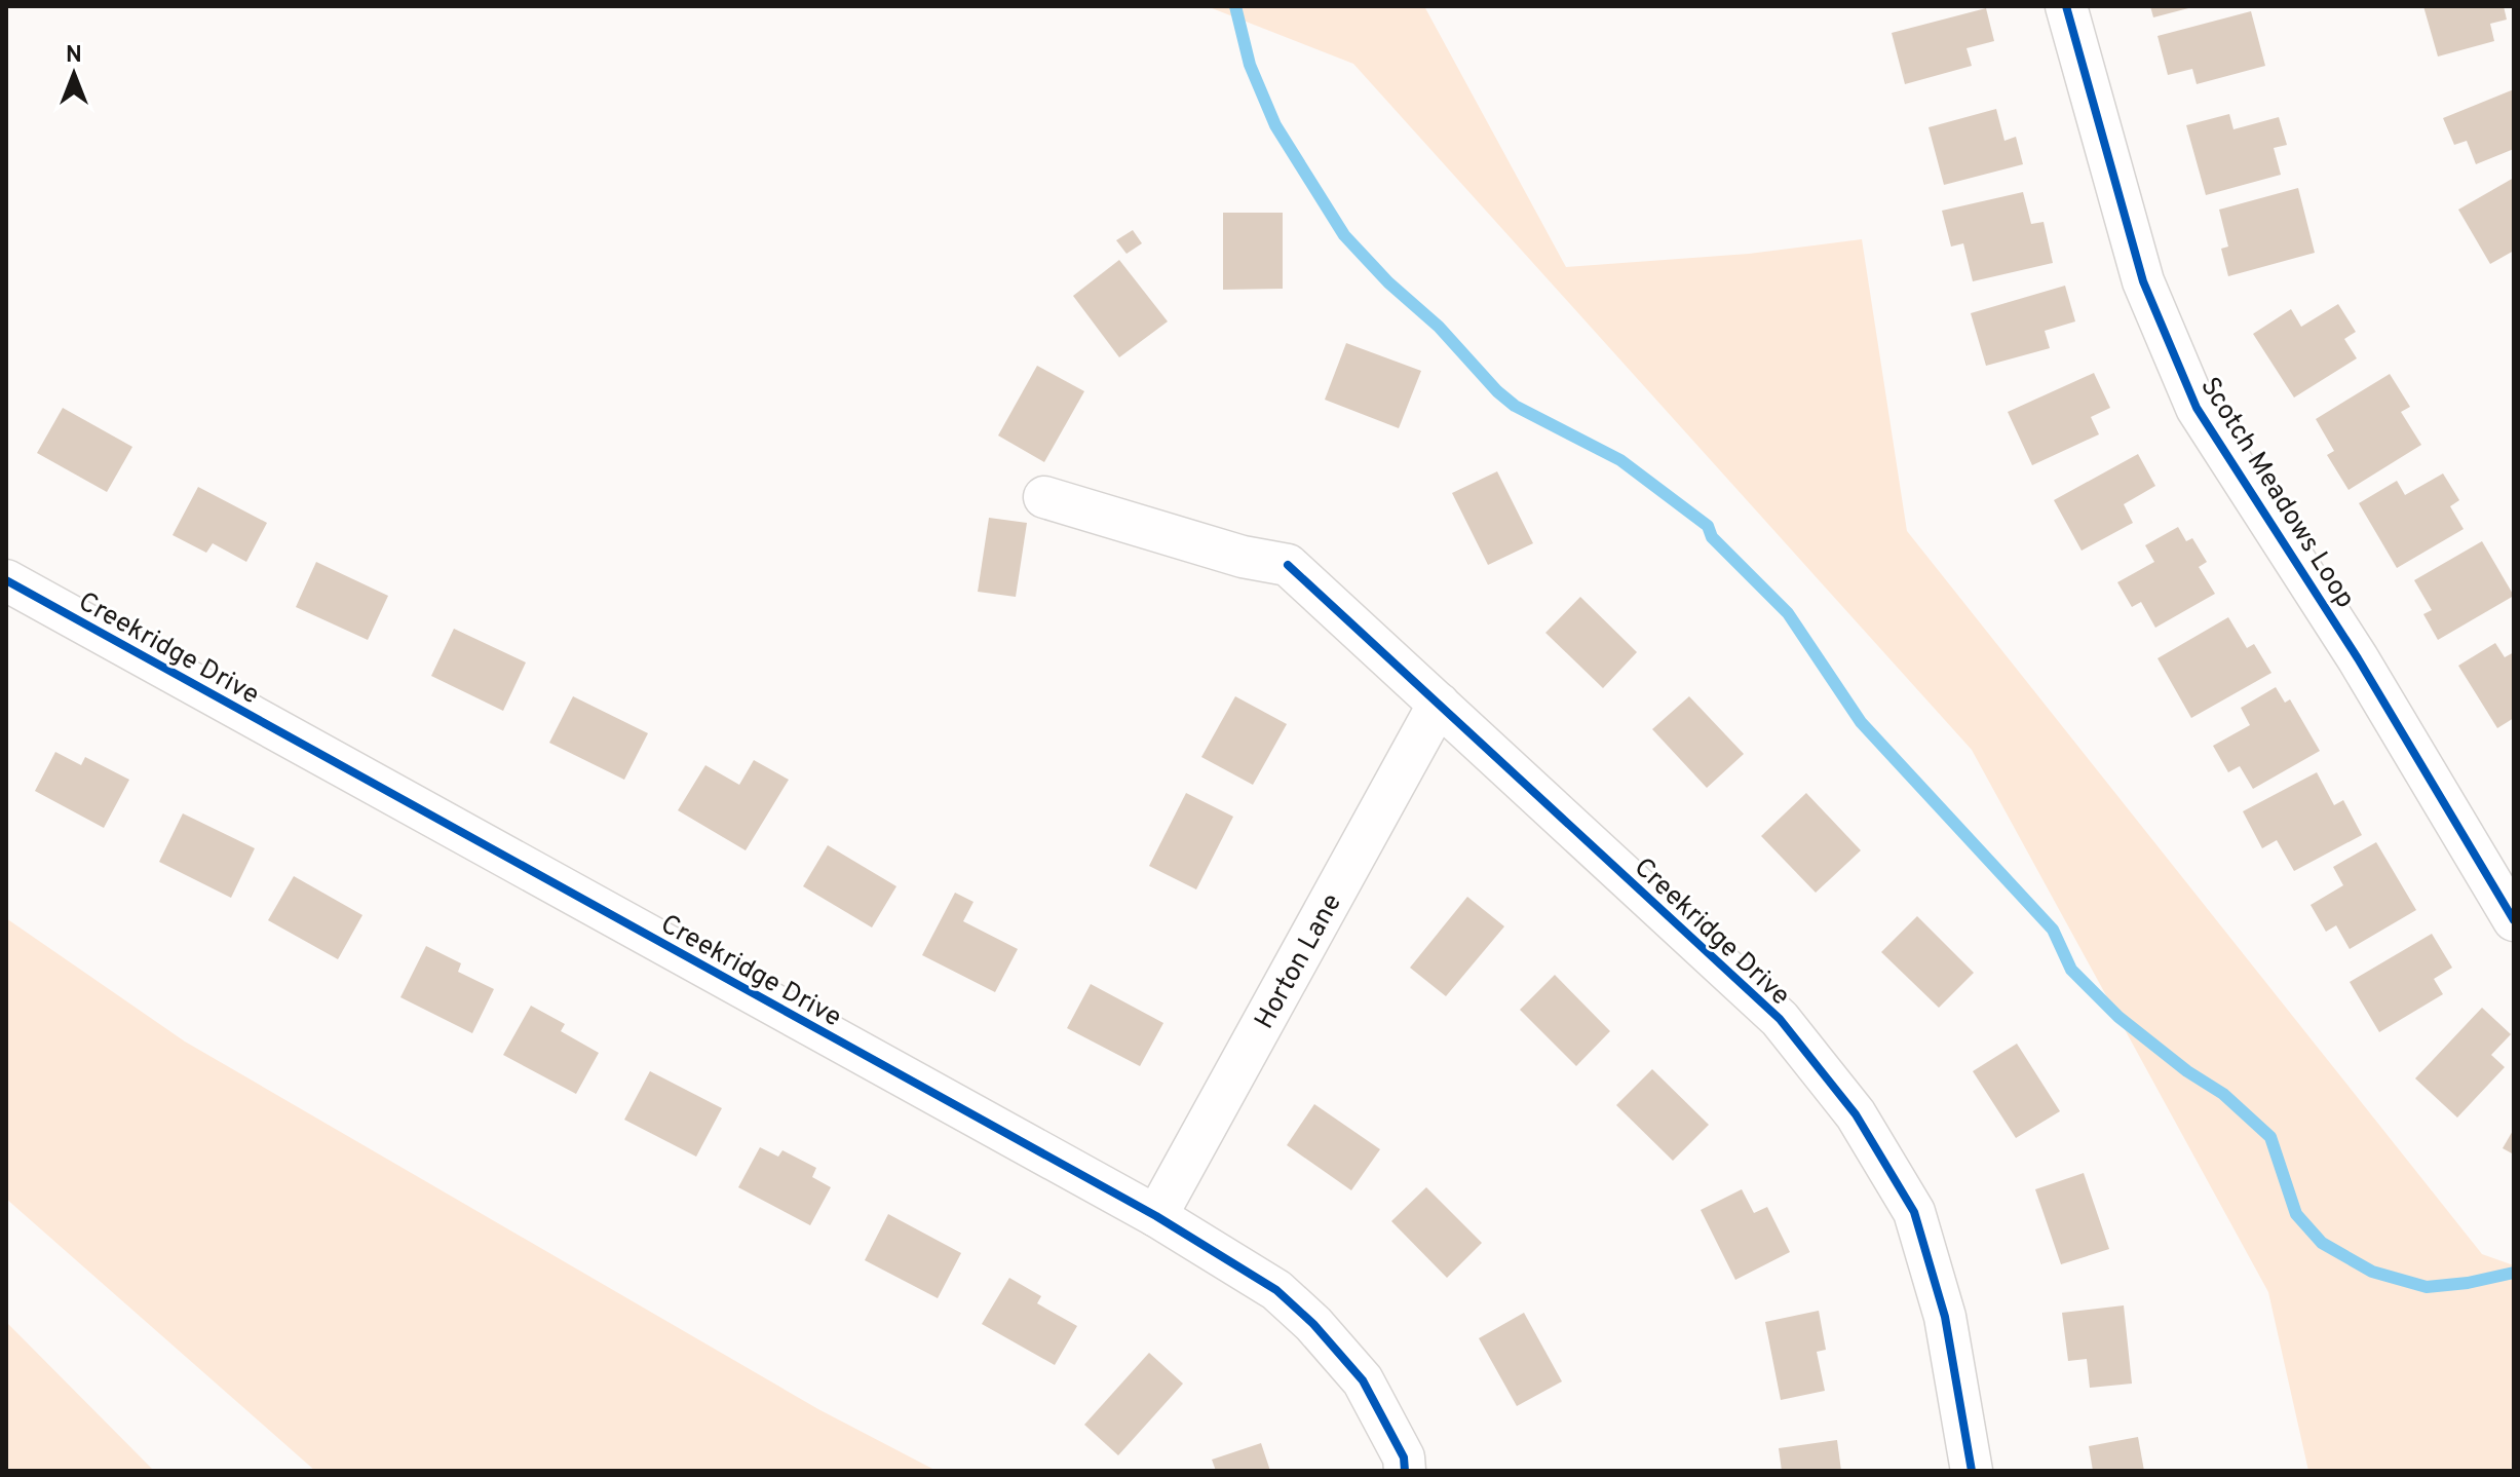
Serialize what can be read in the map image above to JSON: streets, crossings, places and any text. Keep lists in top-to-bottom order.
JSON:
{
  "streets": {
    "street": ["Scotch Meadows Loop", "Creekridge Drive", "Horton Lane"]
  },
  "crossings": [
    ["Creekridge Drive", "Horton Lane"]
  ],
  "north": "top"
}
